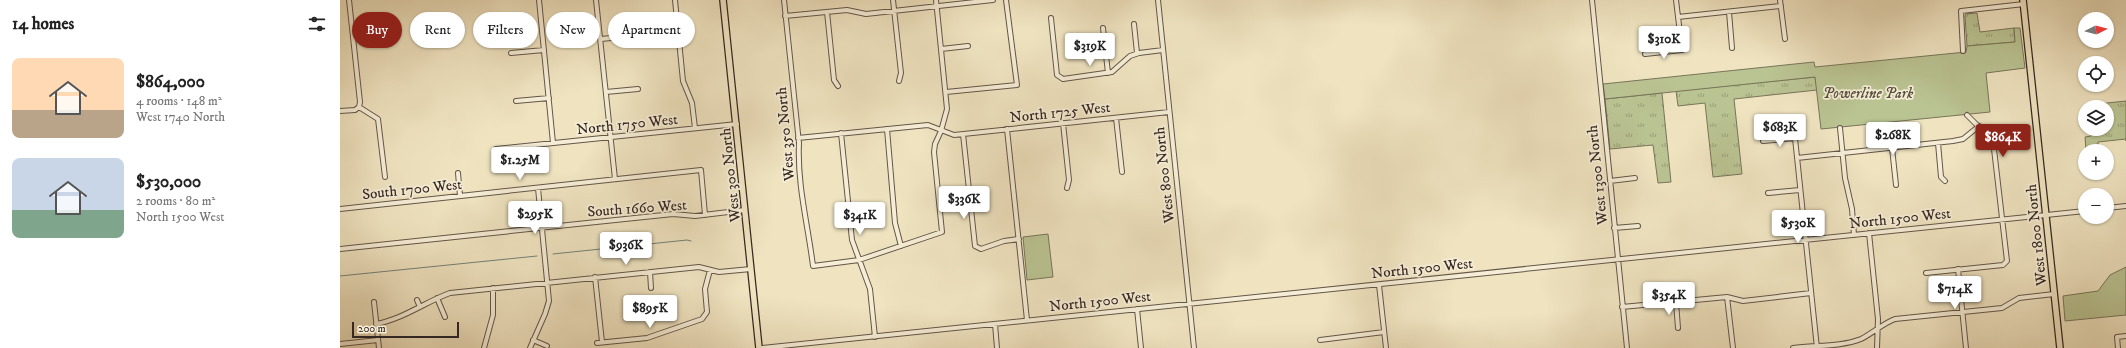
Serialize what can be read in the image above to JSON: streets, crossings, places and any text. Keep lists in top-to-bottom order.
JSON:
{
  "streets": {
    "main road": ["West 300 North", "West 1800 North"],
    "street": [
      "North 1725 West",
      "North 1750 West",
      "West 350 North",
      "West 800 North",
      "West 1300 North",
      "South 1700 West",
      "South 1660 West",
      "North 1500 West"
    ]
  },
  "crossings": [
    ["North 1725 West", "West 800 North"],
    ["North 1750 West", "West 300 North"],
    ["West 300 North", "South 1660 West"],
    ["West 300 North", "North 1500 West"],
    ["West 800 North", "North 1500 West"],
    ["West 1300 North", "North 1500 West"],
    ["South 1700 West", "South 1660 West"],
    ["North 1500 West", "West 1800 North"]
  ],
  "parks": ["Powerline Park"],
  "scale_bar": "200 m",
  "north": "right",
  "page": {
    "heading": "14 homes",
    "map_buttons": ["+", "−"],
    "chip": [
      "Buy",
      "Rent",
      "Filters",
      "New",
      "Apartment"
    ],
    "price": [
      "$310K",
      "$319K",
      "$683K",
      "$268K",
      "$864K",
      "$1.25M",
      "$336K",
      "$295K",
      "$341K",
      "$530K",
      "$936K",
      "$714K",
      "$354K",
      "$895K"
    ],
    "list": [
      {
        "name": "$864,000",
        "note": "4 rooms · 148 m² · West 1740 North"
      },
      {
        "name": "$530,000",
        "note": "2 rooms · 80 m² · North 1500 West"
      }
    ],
    "scale": "200 m"
  }
}
